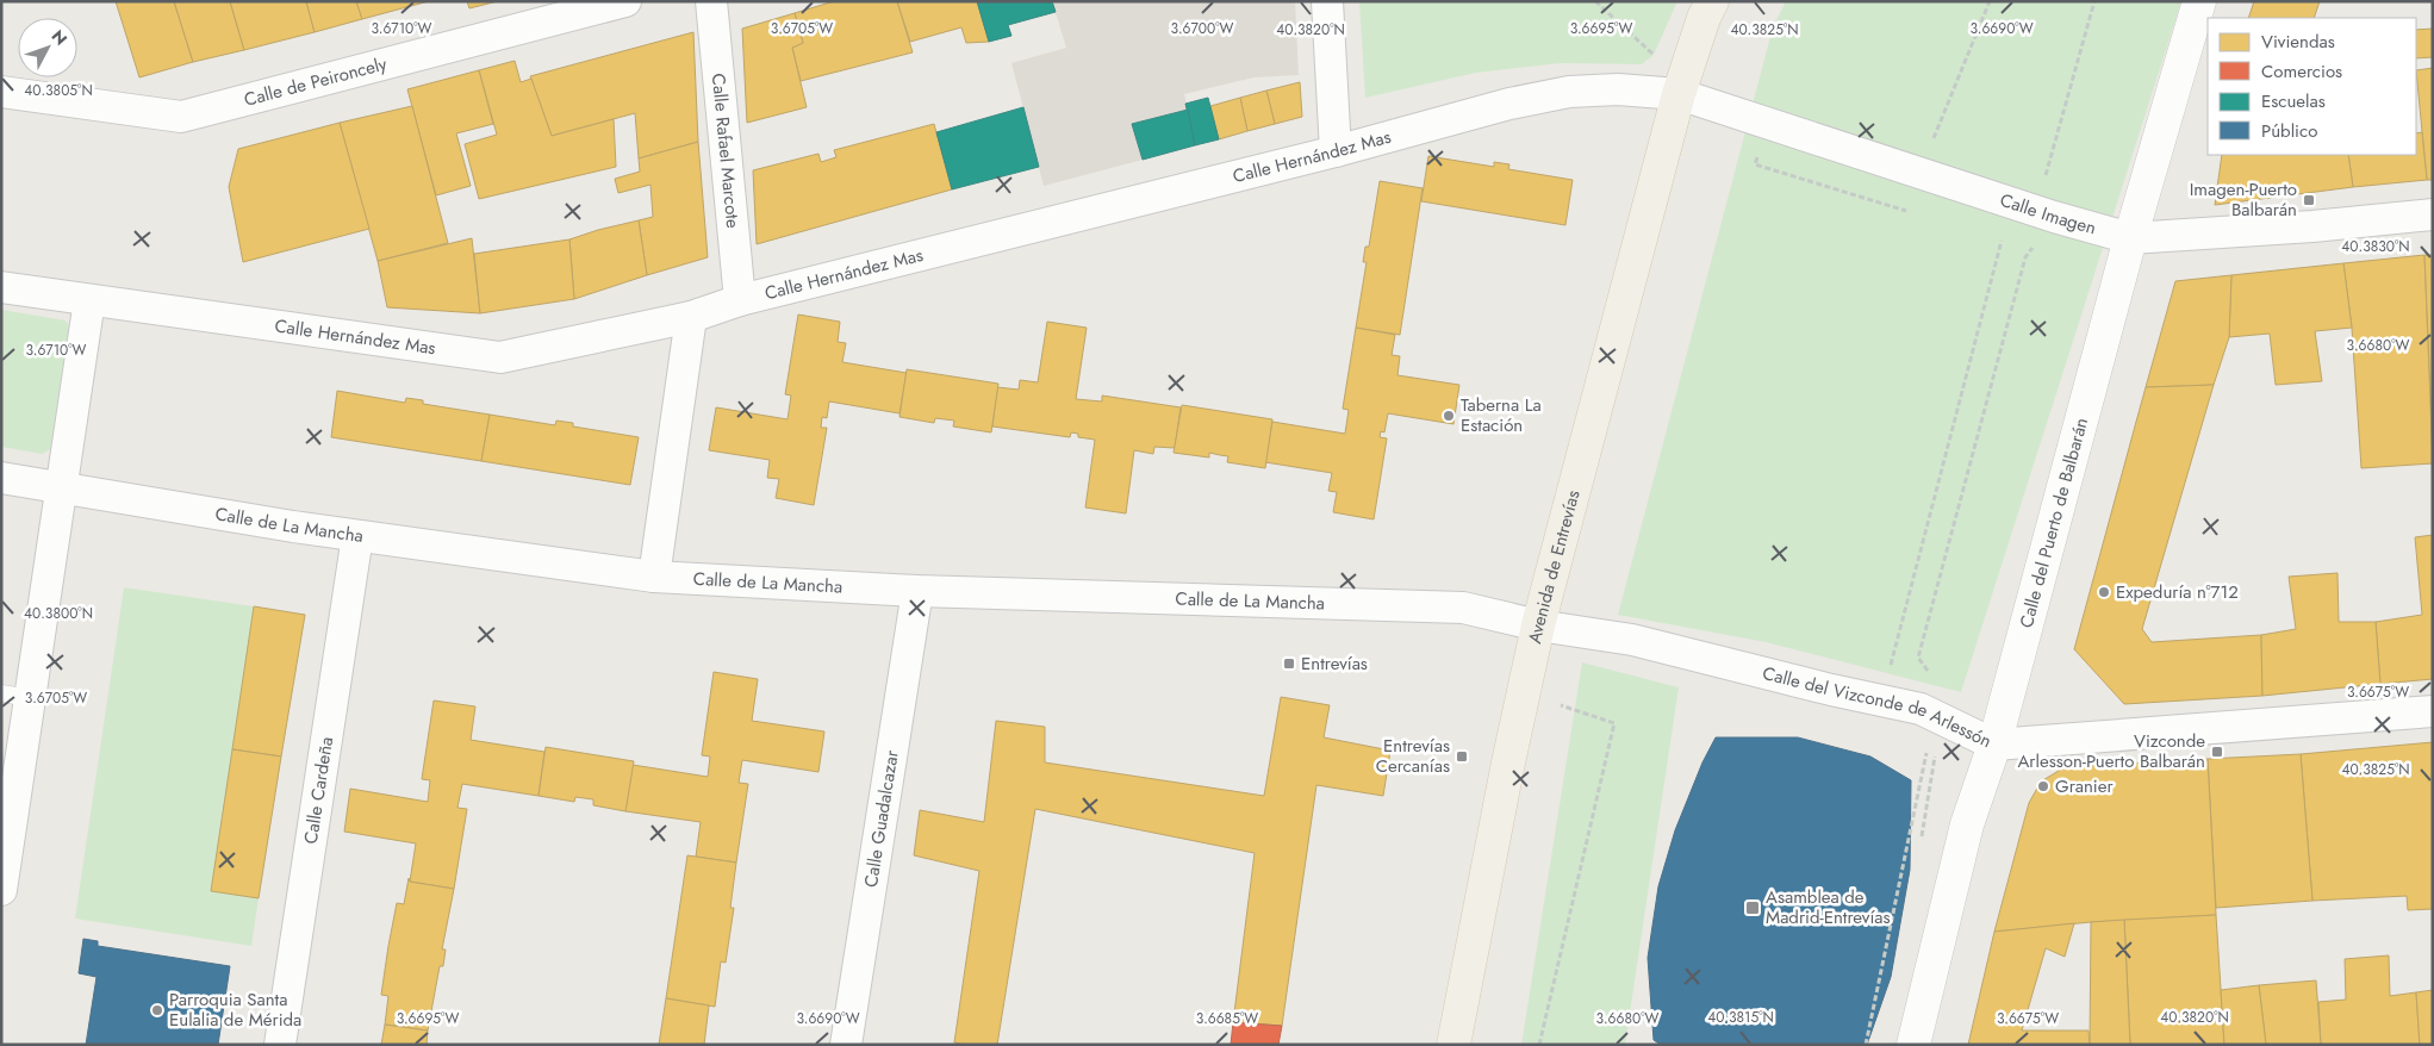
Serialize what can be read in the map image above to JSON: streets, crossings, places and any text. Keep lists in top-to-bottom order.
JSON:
{
  "streets": {
    "main road": ["Avenida de Entrevías"],
    "street": [
      "Calle de Peironcely",
      "Calle Rafael Marcote",
      "Calle Hernández Mas",
      "Calle Imagen",
      "Calle del Puerto de Balbarán",
      "Calle de La Mancha",
      "Calle del Vizconde de Arlessón",
      "Calle Cardeña",
      "Calle Guadalcazar"
    ]
  },
  "crossings": [
    ["Calle Rafael Marcote", "Calle Hernández Mas"],
    ["Calle Hernández Mas", "Calle Imagen"],
    ["Calle Hernández Mas", "Avenida de Entrevías"],
    ["Calle Imagen", "Calle del Puerto de Balbarán"],
    ["Calle Imagen", "Avenida de Entrevías"],
    ["Calle del Puerto de Balbarán", "Calle del Vizconde de Arlessón"],
    ["Calle de La Mancha", "Avenida de Entrevías"],
    ["Calle de La Mancha", "Calle del Vizconde de Arlessón"],
    ["Calle de La Mancha", "Calle Cardeña"],
    ["Calle de La Mancha", "Calle Guadalcazar"],
    ["Avenida de Entrevías", "Calle del Vizconde de Arlessón"]
  ],
  "places": {
    "transit": [
      "Imagen-Puerto Balbarán",
      "Entrevías",
      "Vizconde Arlesson-Puerto Balbarán",
      "Entrevías Cercanías",
      "Asamblea de Madrid-Entrevías"
    ],
    "other": [
      "Taberna La Estación",
      "Expeduría nº712",
      "Granier",
      "Parroquia Santa Eulalia de Mérida"
    ]
  },
  "legend": [
    "Viviendas",
    "Comercios",
    "Escuelas",
    "Público"
  ],
  "north": "top right",
  "coordinates": [
    "3.6710°W",
    "3.6705°W",
    "3.6700°W",
    "3.6695°W",
    "3.6690°W",
    "40.3820°N",
    "40.3825°N",
    "40.3805°N",
    "40.3830°N",
    "3.6680°W",
    "40.3800°N",
    "3.6675°W",
    "40.3815°N",
    "3.6685°W"
  ]
}
